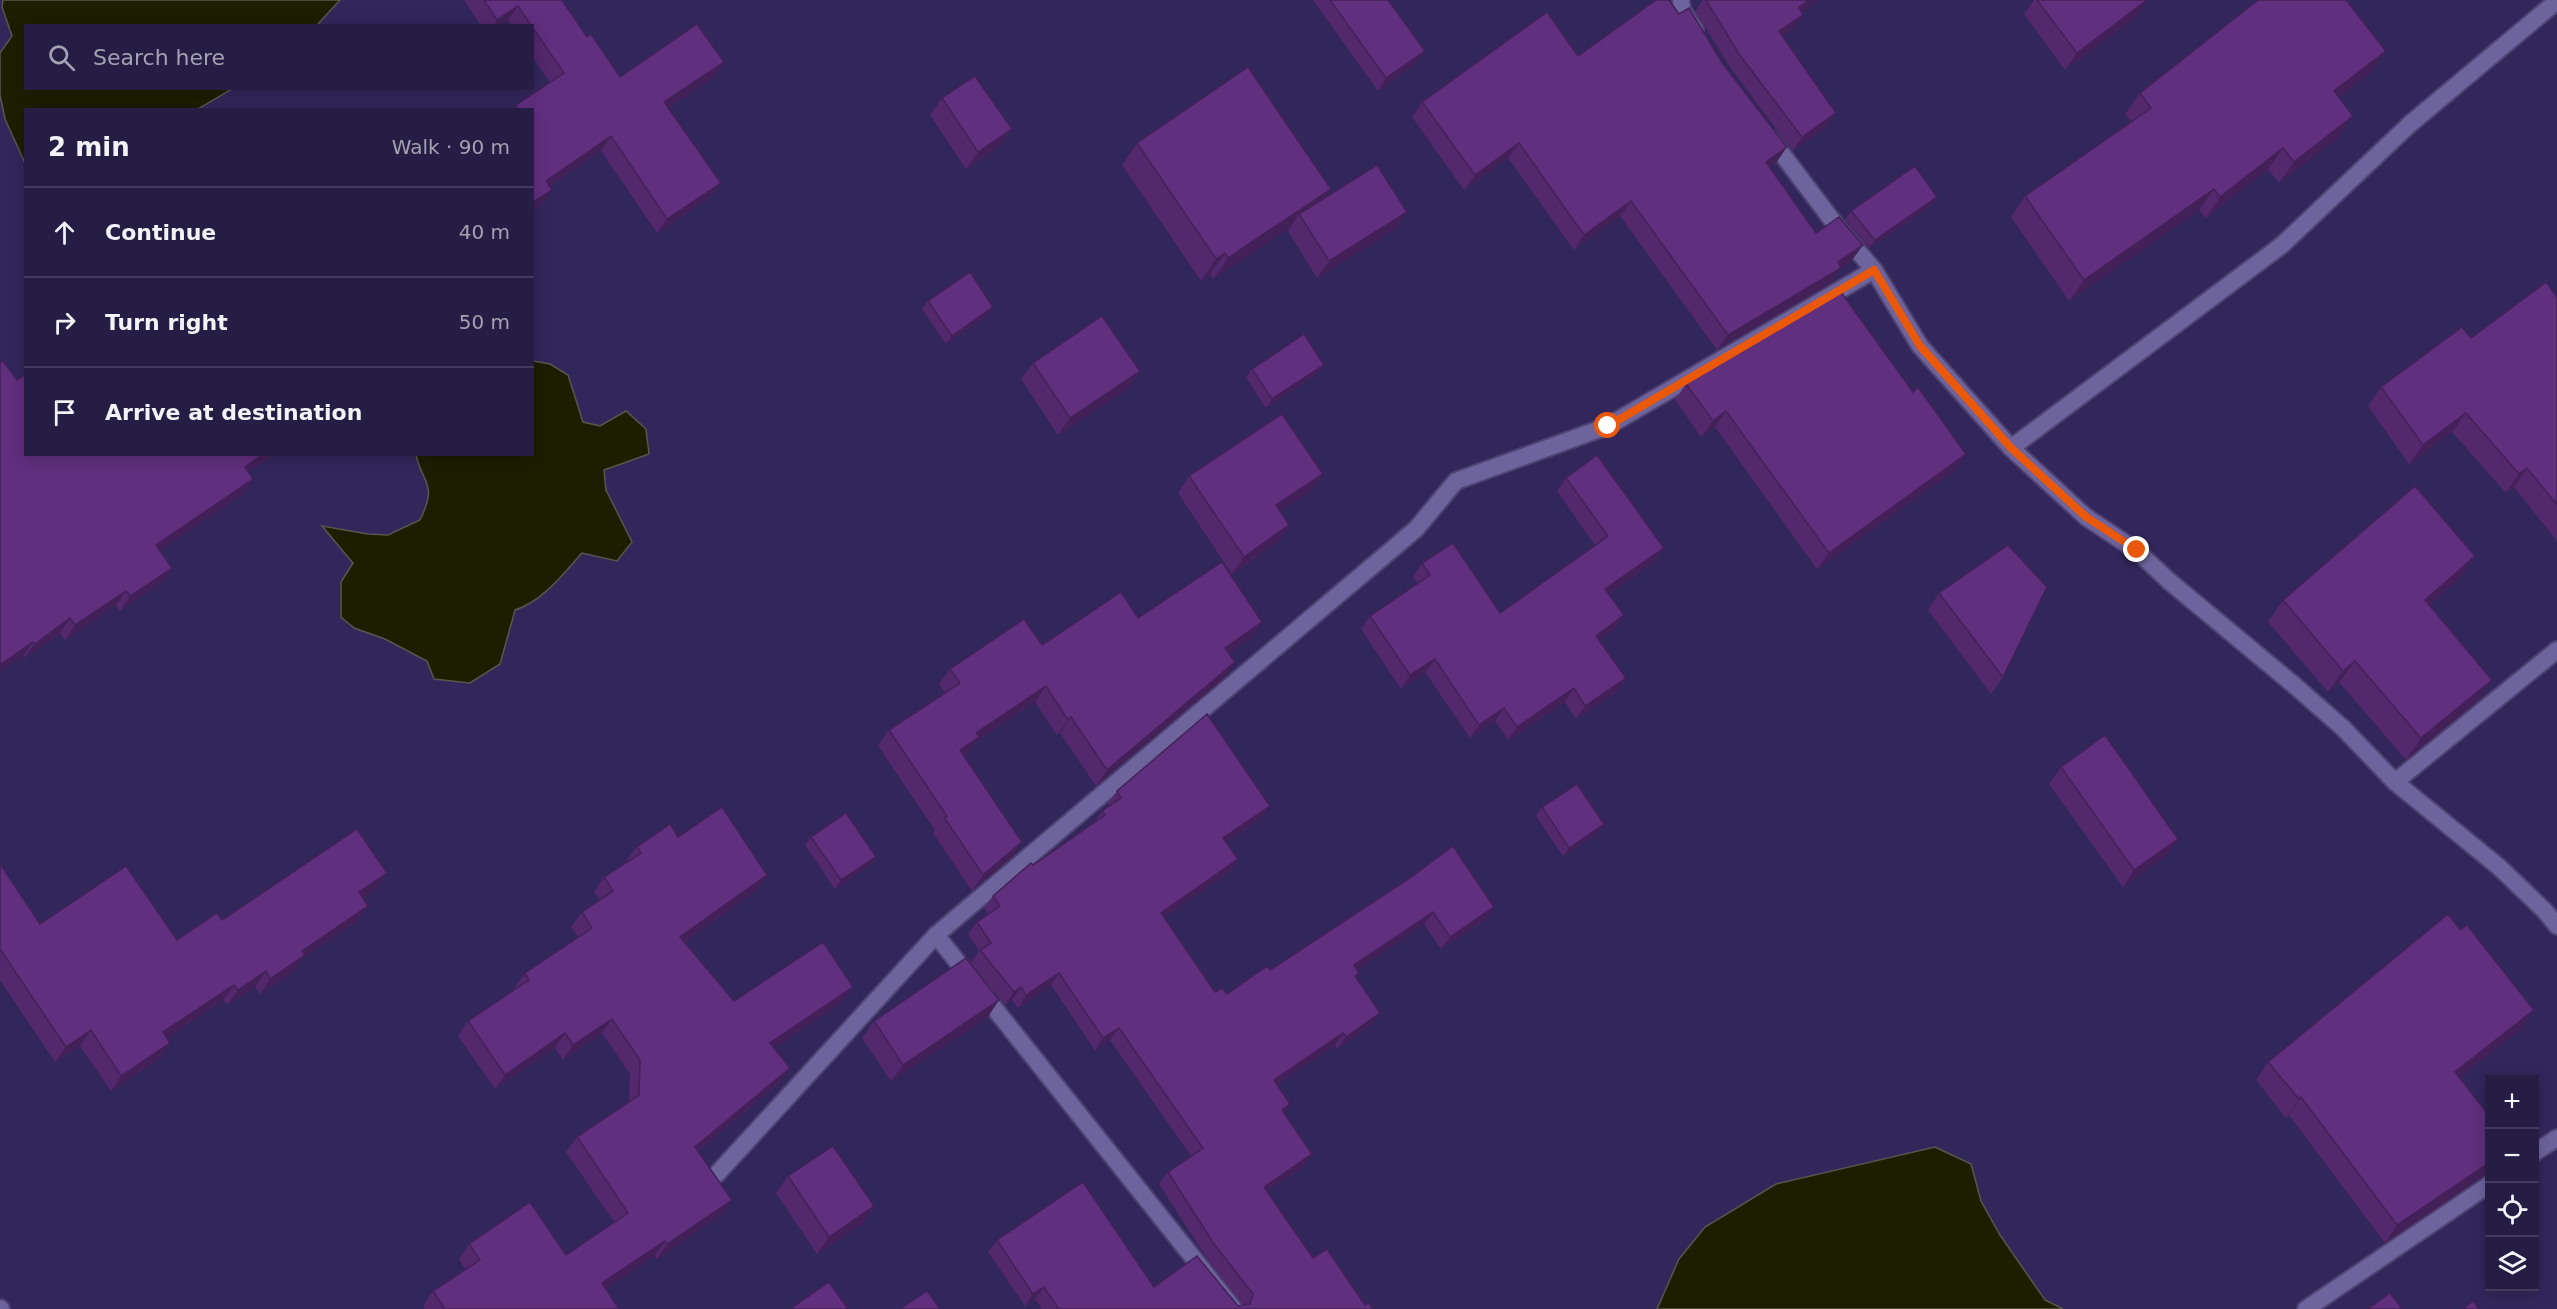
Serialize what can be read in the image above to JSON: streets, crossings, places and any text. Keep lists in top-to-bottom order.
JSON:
{
  "page": {
    "search": "Search here",
    "heading": ["2 min", "Walk · 90 m"],
    "list": [
      ["Continue", "40 m"],
      ["Turn right", "50 m"],
      "Arrive at destination"
    ],
    "map_buttons": ["+", "−"]
  }
}
